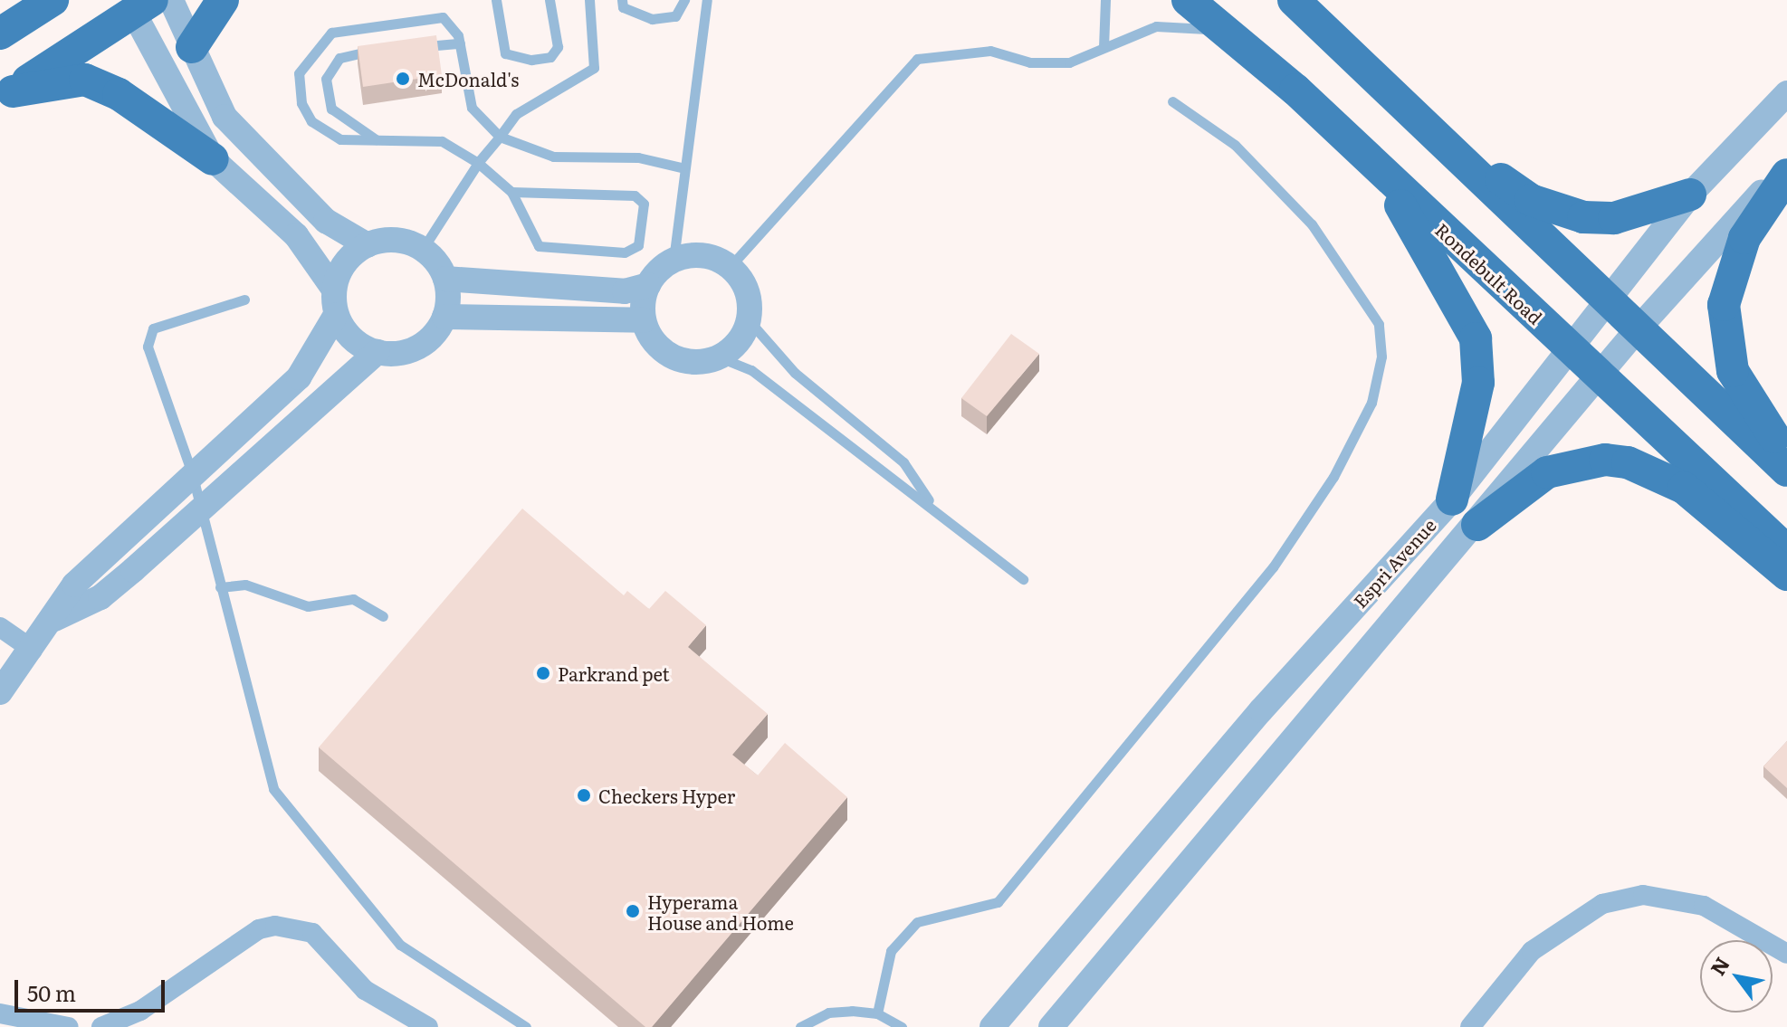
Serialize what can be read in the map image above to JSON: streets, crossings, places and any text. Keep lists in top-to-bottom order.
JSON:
{
  "streets": {
    "main road": ["Rondebult Road"],
    "street": ["Espri Avenue"]
  },
  "crossings": [
    ["Rondebult Road", "Espri Avenue"]
  ],
  "places": [
    "McDonald's",
    "Parkrand pet",
    "Checkers Hyper",
    "Hyperama House and Home"
  ],
  "scale_bar": "50 m",
  "north": "top left"
}
